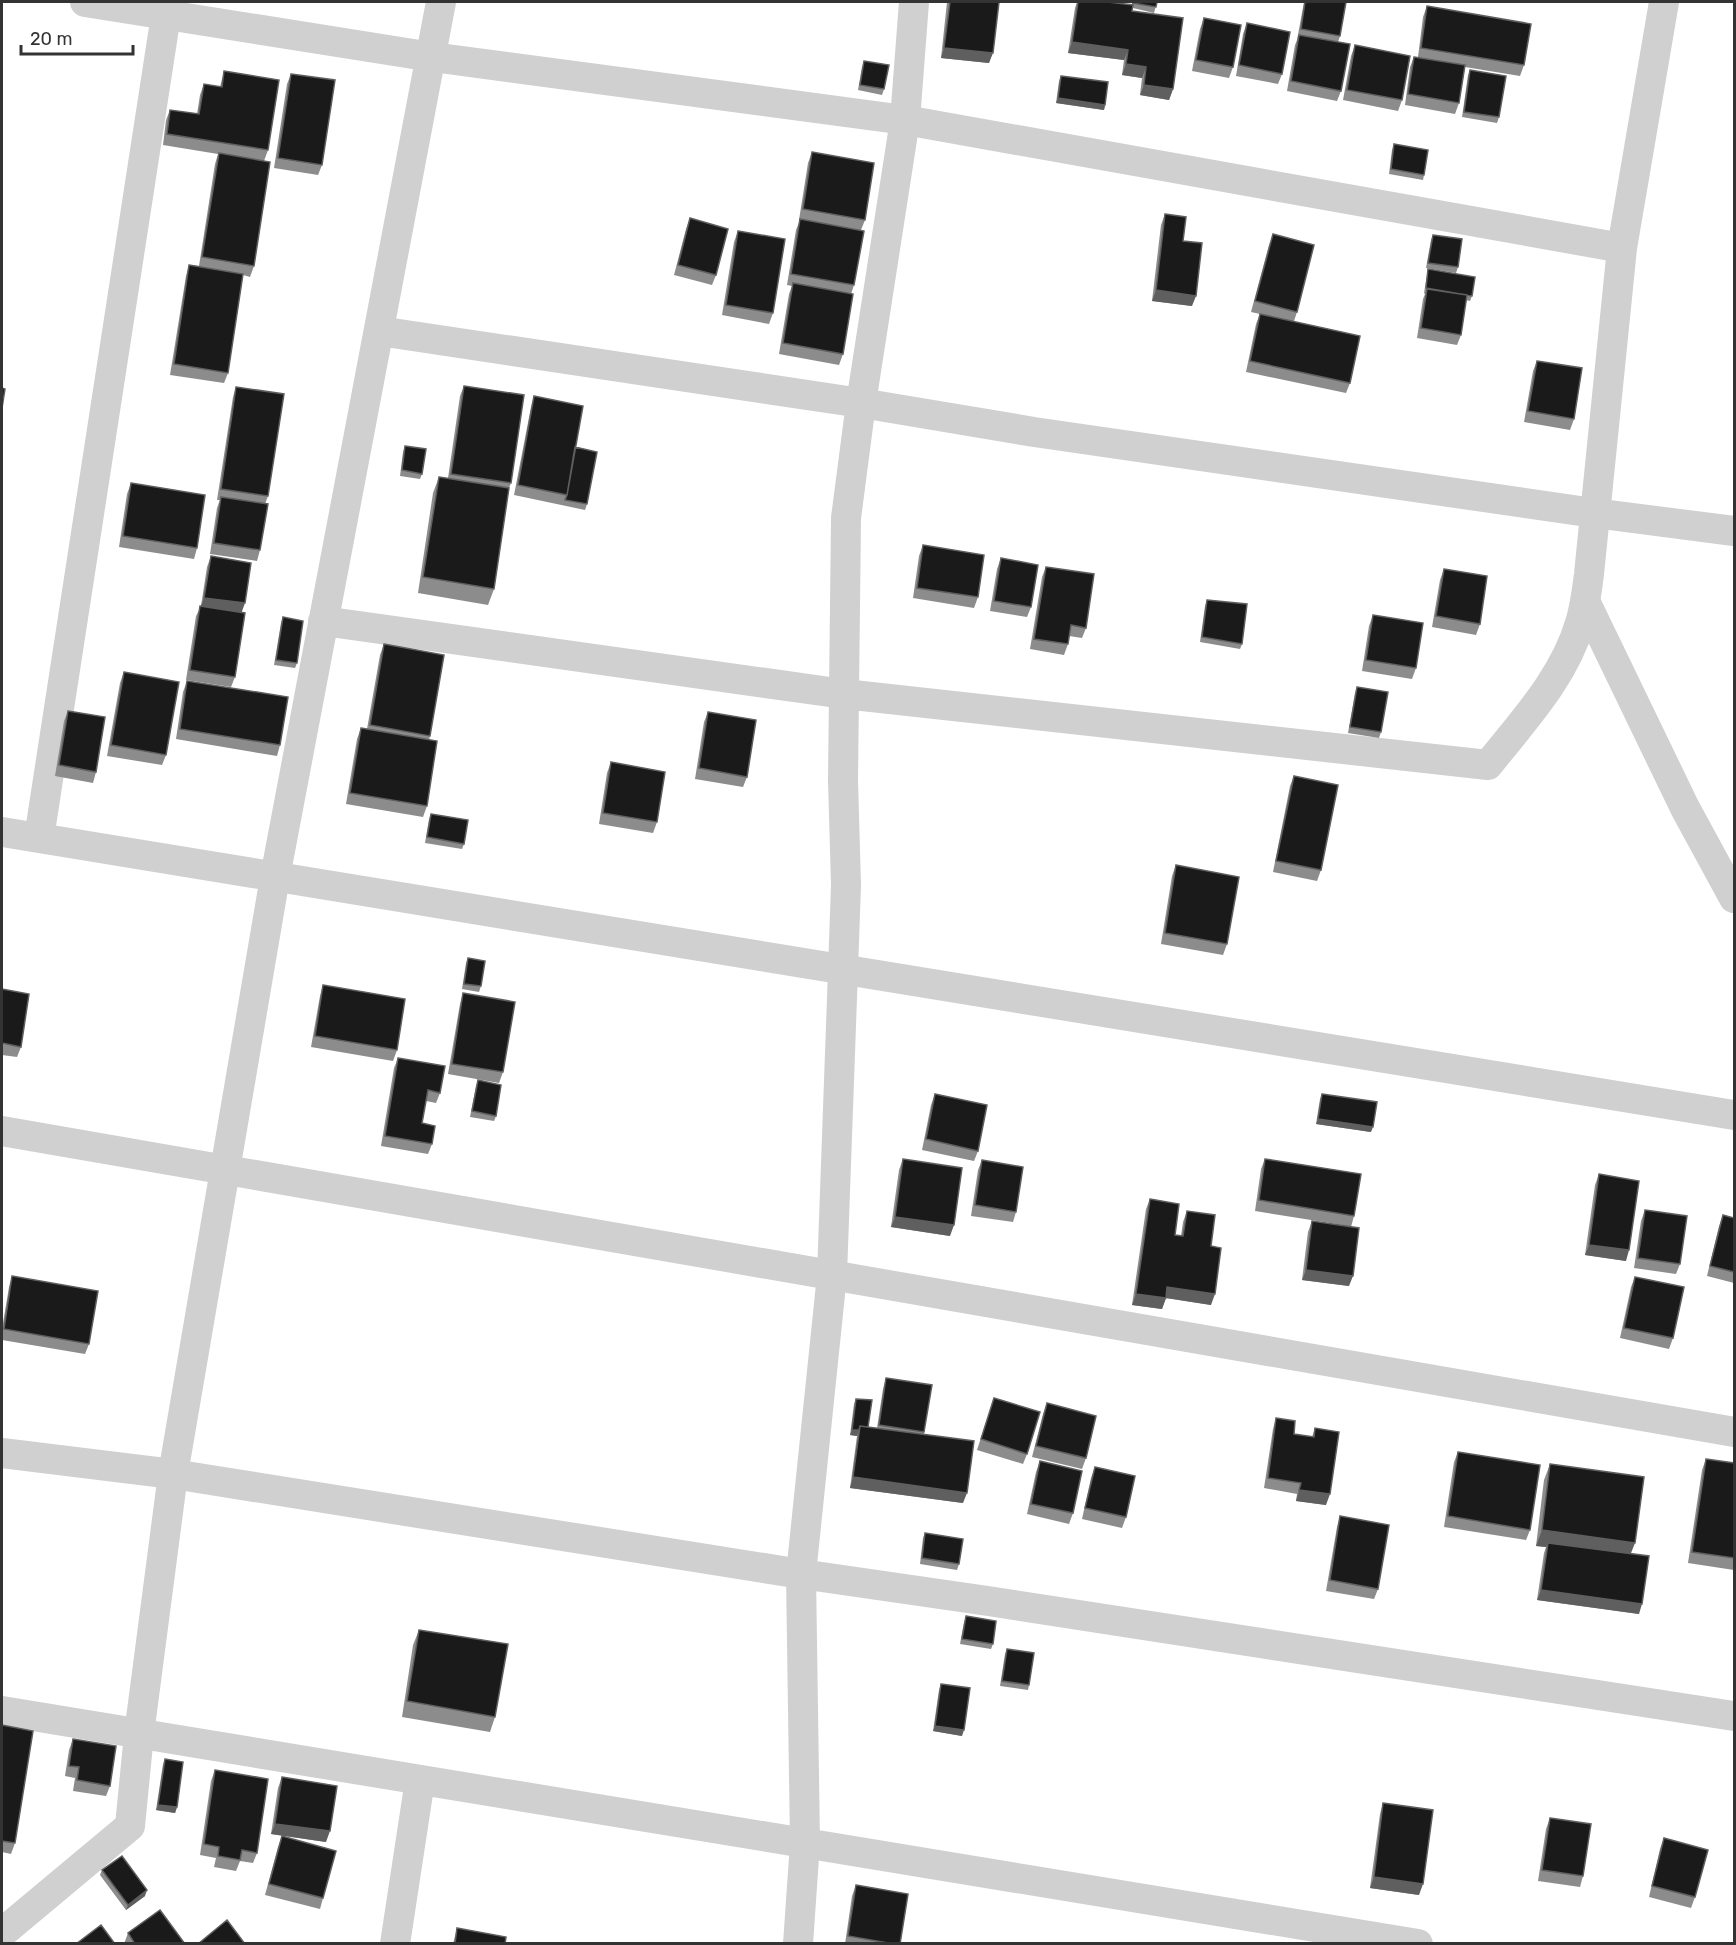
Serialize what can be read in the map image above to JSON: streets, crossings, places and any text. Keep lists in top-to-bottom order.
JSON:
{
  "scale_bar": "20 m"
}
